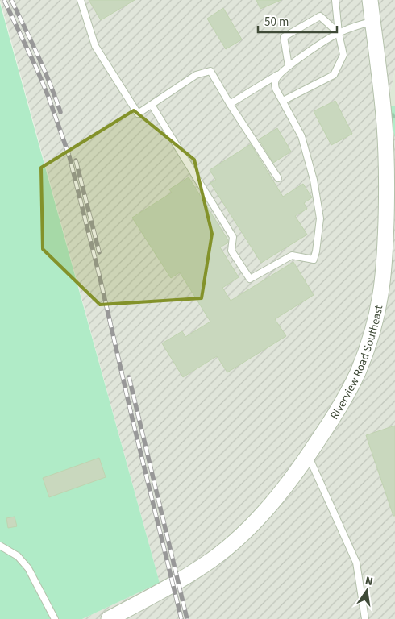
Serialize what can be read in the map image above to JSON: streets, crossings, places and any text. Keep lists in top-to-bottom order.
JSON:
{
  "streets": {
    "street": ["Riverview Road Southeast"]
  },
  "scale_bar": "50 m",
  "north": "top"
}
